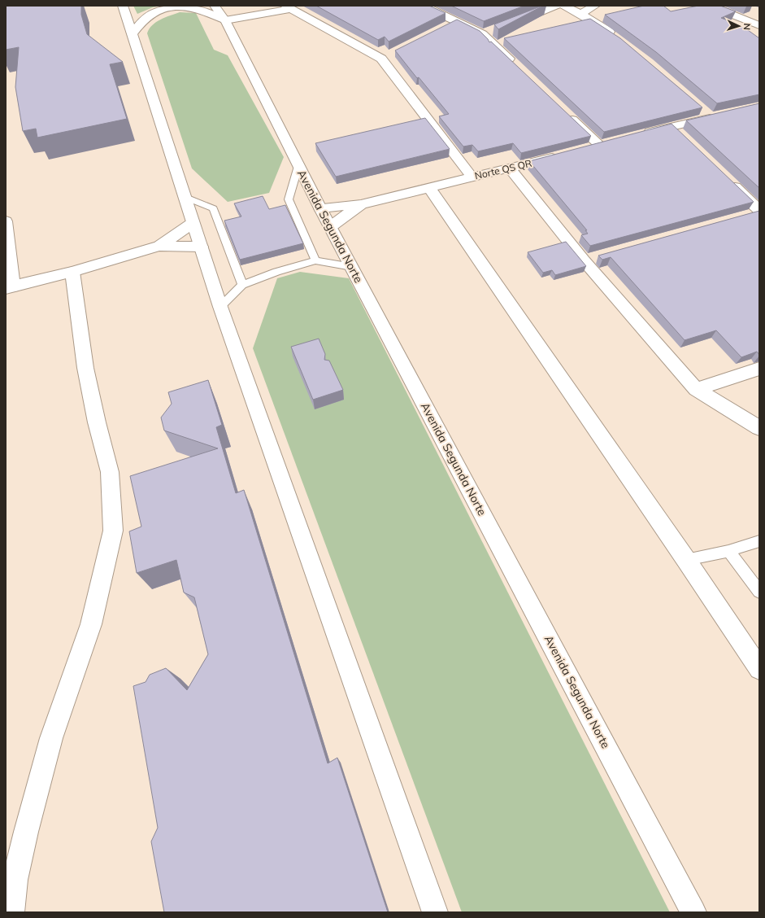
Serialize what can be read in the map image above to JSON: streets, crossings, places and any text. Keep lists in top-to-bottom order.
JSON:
{
  "streets": {
    "street": ["Norte QS QR", "Avenida Segunda Norte"]
  },
  "crossings": [
    ["Norte QS QR", "Avenida Segunda Norte"]
  ],
  "north": "right"
}
